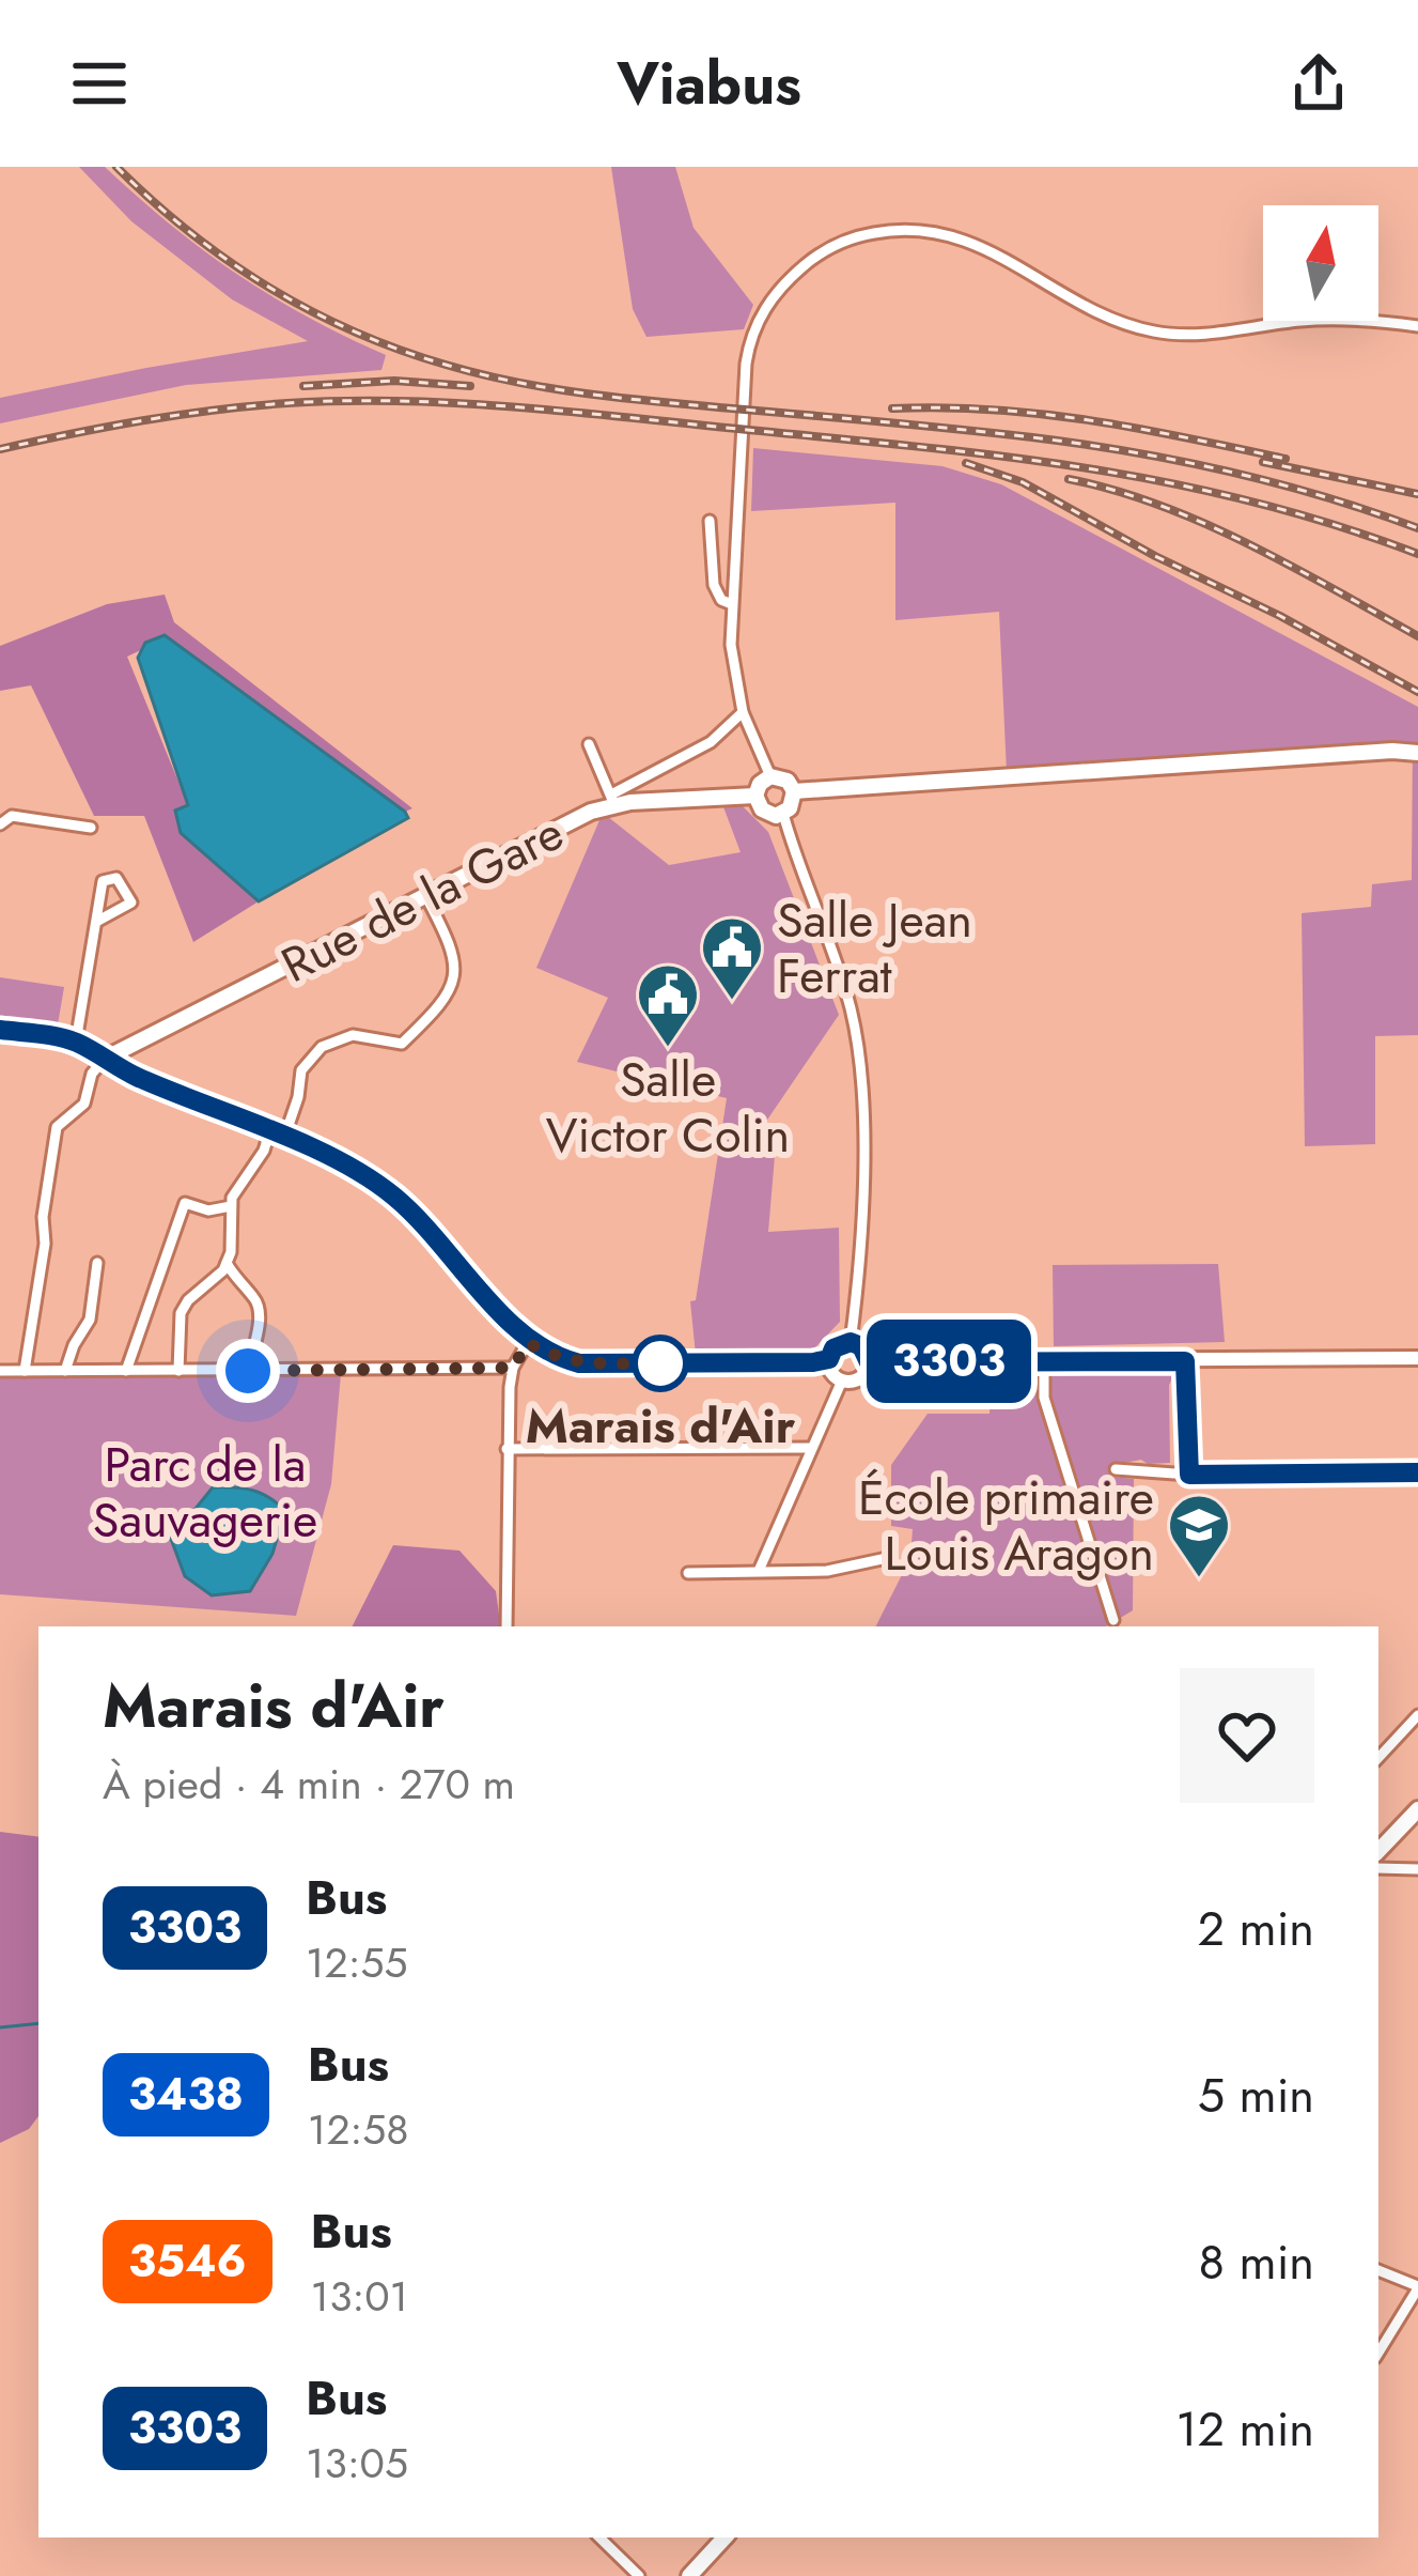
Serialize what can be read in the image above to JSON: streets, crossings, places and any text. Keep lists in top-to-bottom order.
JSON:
{
  "streets": {
    "main road": ["Rue de la Gare"]
  },
  "parks": ["Parc de la Sauvagerie"],
  "places": {
    "public building": ["Salle Jean Ferrat", "Salle Victor Colin"],
    "other": ["Marais d'Air"],
    "school or university": ["École primaire Louis Aragon"]
  },
  "lines": ["bus line 3303"],
  "north": "top",
  "page": {
    "header": "Viabus",
    "on_map": "3303",
    "heading": ["Marais d'Air", "À pied · 4 min · 270 m"],
    "list": [
      {
        "mark": "3303",
        "name": "Bus",
        "note": "12:55",
        "value": "2 min"
      },
      {
        "mark": "3438",
        "name": "Bus",
        "note": "12:58",
        "value": "5 min"
      },
      {
        "mark": "3546",
        "name": "Bus",
        "note": "13:01",
        "value": "8 min"
      },
      {
        "mark": "3303",
        "name": "Bus",
        "note": "13:05",
        "value": "12 min"
      }
    ]
  }
}
